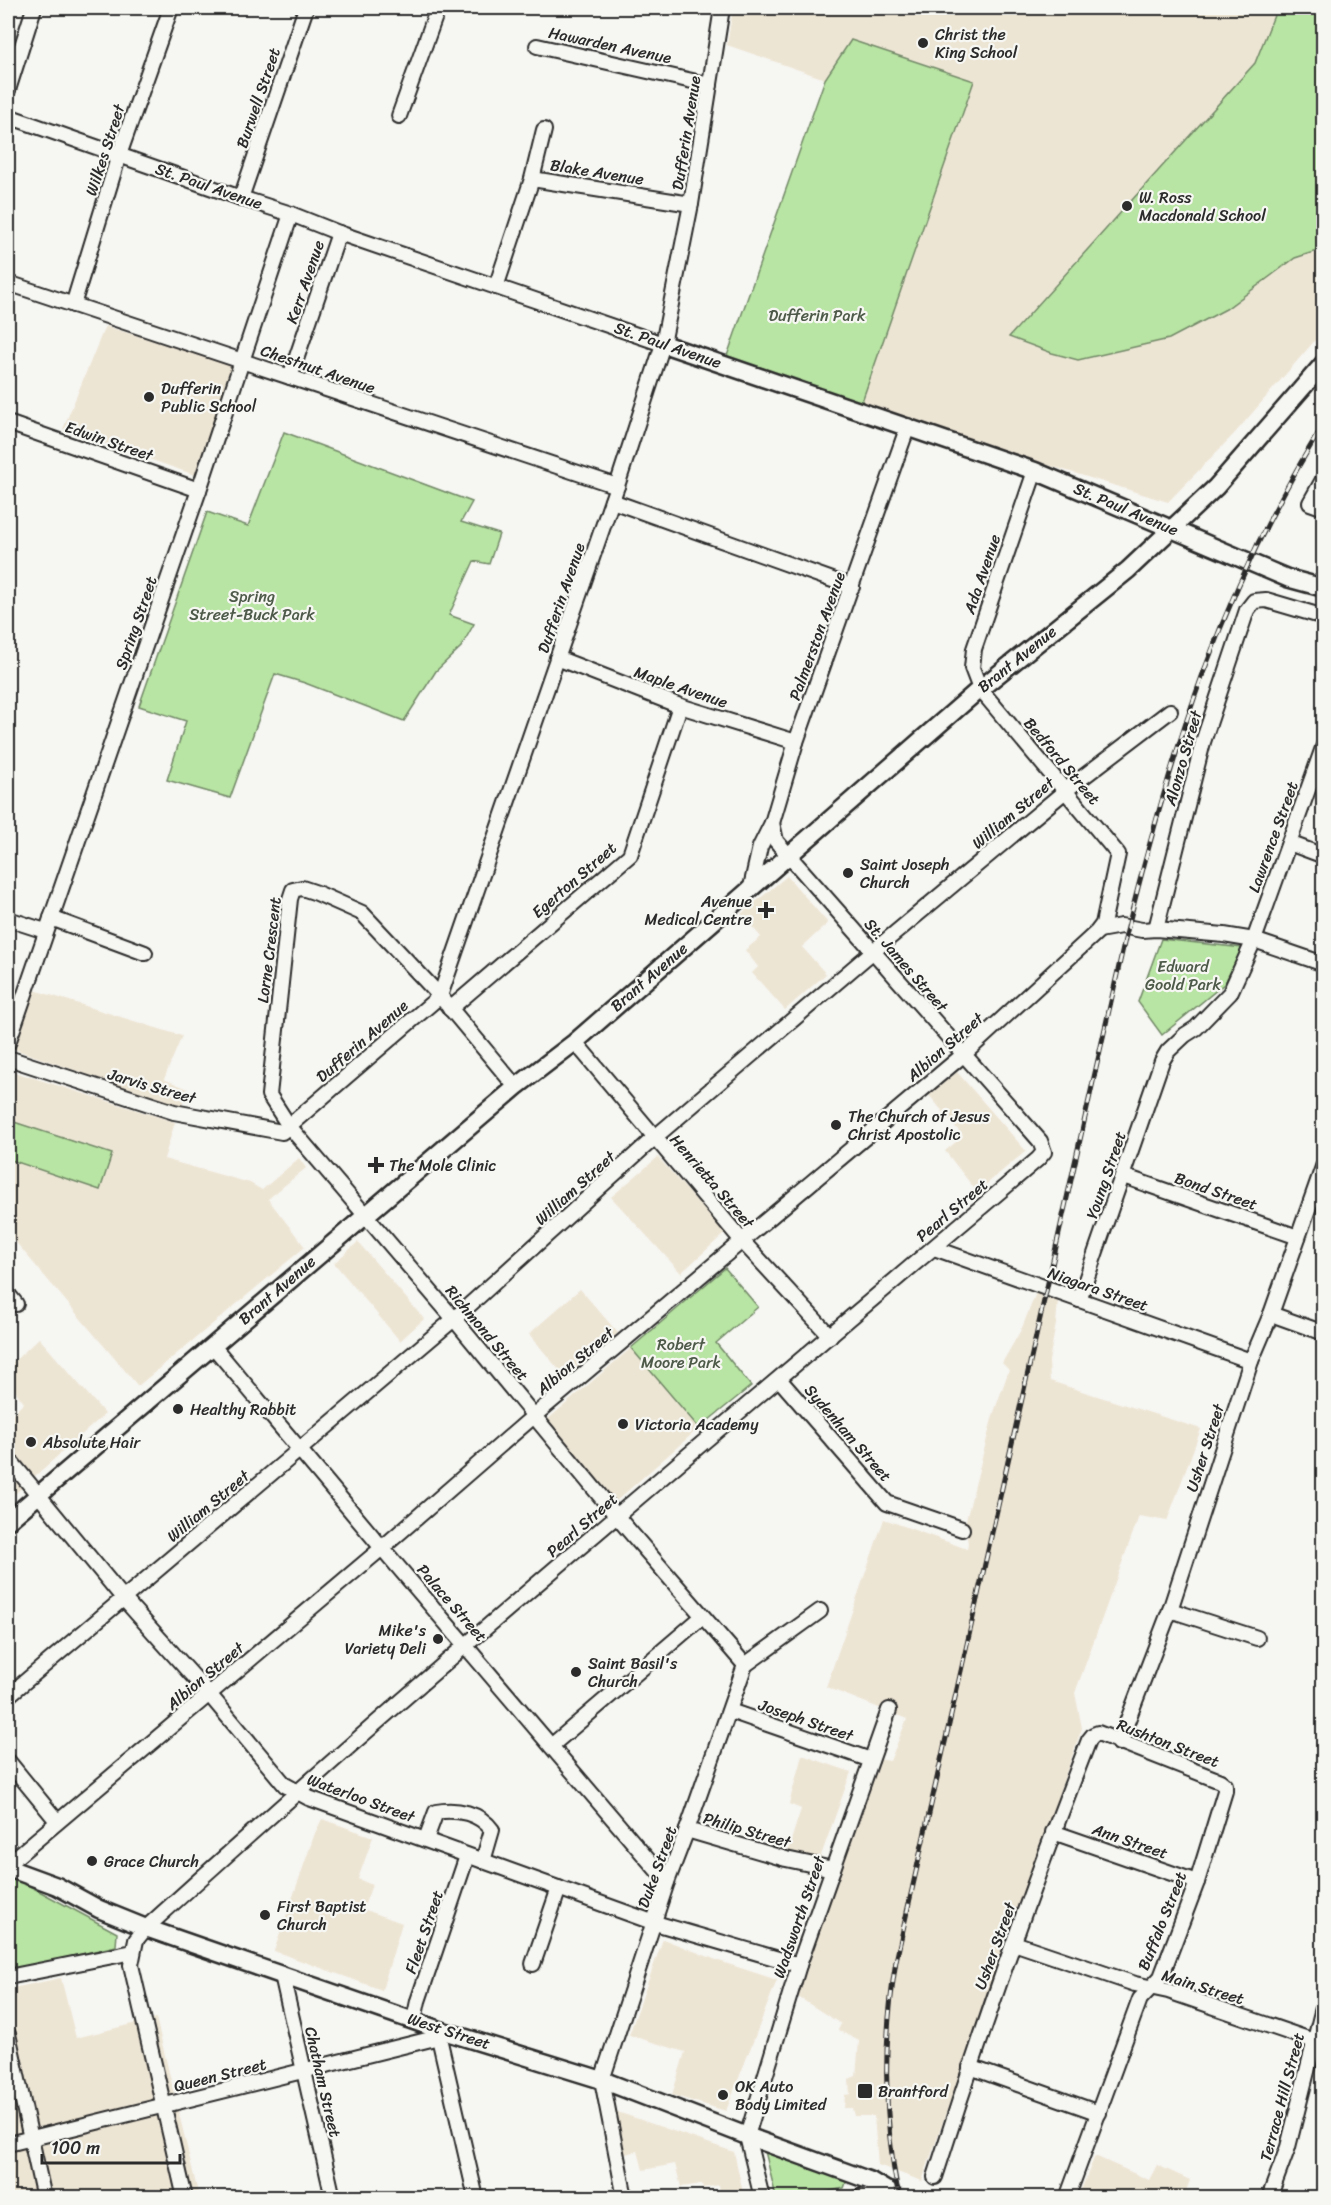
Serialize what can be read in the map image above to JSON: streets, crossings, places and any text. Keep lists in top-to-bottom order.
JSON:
{
  "streets": {
    "main road": ["St. Paul Avenue", "Brant Avenue", "West Street"],
    "street": [
      "Hawarden Avenue",
      "Burwell Street",
      "Dufferin Avenue",
      "Wilkes Street",
      "Blake Avenue",
      "Kerr Avenue",
      "Chestnut Avenue",
      "Edwin Street",
      "Ada Avenue",
      "Spring Street",
      "Palmerston Avenue",
      "Maple Avenue",
      "Alonzo Street",
      "Bedford Street",
      "William Street",
      "Lawrence Street",
      "Egerton Street",
      "Lorne Crescent",
      "St. James Street",
      "Albion Street",
      "Jarvis Street",
      "Young Street",
      "Henrietta Street",
      "Bond Street",
      "Pearl Street",
      "Niagara Street",
      "Richmond Street",
      "Sydenham Street",
      "Usher Street",
      "Palace Street",
      "Joseph Street",
      "Rushton Street",
      "Waterloo Street",
      "Philip Street",
      "Ann Street",
      "Duke Street",
      "Wadsworth Street",
      "Buffalo Street",
      "Fleet Street",
      "Main Street",
      "Queen Street",
      "Chatham Street",
      "Terrace Hill Street"
    ]
  },
  "crossings": [
    ["Hawarden Avenue", "Dufferin Avenue"],
    ["Burwell Street", "St. Paul Avenue"],
    ["Dufferin Avenue", "Blake Avenue"],
    ["Dufferin Avenue", "St. Paul Avenue"],
    ["Dufferin Avenue", "Chestnut Avenue"],
    ["Dufferin Avenue", "Maple Avenue"],
    ["Dufferin Avenue", "Lorne Crescent"],
    ["Dufferin Avenue", "Jarvis Street"],
    ["Wilkes Street", "St. Paul Avenue"],
    ["Wilkes Street", "Chestnut Avenue"],
    ["Blake Avenue", "St. Paul Avenue"],
    ["St. Paul Avenue", "Kerr Avenue"],
    ["St. Paul Avenue", "Ada Avenue"],
    ["St. Paul Avenue", "Spring Street"],
    ["St. Paul Avenue", "Palmerston Avenue"],
    ["St. Paul Avenue", "Brant Avenue"],
    ["Kerr Avenue", "Chestnut Avenue"],
    ["Chestnut Avenue", "Spring Street"],
    ["Edwin Street", "Spring Street"],
    ["Ada Avenue", "Brant Avenue"],
    ["Ada Avenue", "Bedford Street"],
    ["Palmerston Avenue", "Brant Avenue"],
    ["Palmerston Avenue", "Maple Avenue"],
    ["Brant Avenue", "Bedford Street"],
    ["Brant Avenue", "Lorne Crescent"],
    ["Brant Avenue", "St. James Street"],
    ["Brant Avenue", "Henrietta Street"],
    ["Brant Avenue", "Richmond Street"],
    ["Brant Avenue", "Palace Street"],
    ["Brant Avenue", "Waterloo Street"],
    ["Maple Avenue", "Egerton Street"],
    ["Bedford Street", "William Street"],
    ["Bedford Street", "Albion Street"],
    ["William Street", "St. James Street"],
    ["William Street", "Henrietta Street"],
    ["William Street", "Richmond Street"],
    ["William Street", "Palace Street"],
    ["William Street", "Waterloo Street"],
    ["Lawrence Street", "Young Street"],
    ["Egerton Street", "Lorne Crescent"],
    ["Lorne Crescent", "Jarvis Street"],
    ["Lorne Crescent", "Richmond Street"],
    ["St. James Street", "Albion Street"],
    ["St. James Street", "Pearl Street"],
    ["Albion Street", "Henrietta Street"],
    ["Albion Street", "Richmond Street"],
    ["Albion Street", "Palace Street"],
    ["Albion Street", "Waterloo Street"],
    ["Albion Street", "West Street"],
    ["Young Street", "Bond Street"],
    ["Young Street", "Niagara Street"],
    ["Henrietta Street", "Pearl Street"],
    ["Bond Street", "Usher Street"],
    ["Pearl Street", "Niagara Street"],
    ["Pearl Street", "Richmond Street"],
    ["Pearl Street", "Sydenham Street"],
    ["Pearl Street", "Palace Street"],
    ["Pearl Street", "Waterloo Street"],
    ["Pearl Street", "West Street"],
    ["Niagara Street", "Usher Street"],
    ["Richmond Street", "Duke Street"],
    ["Usher Street", "Rushton Street"],
    ["Usher Street", "Ann Street"],
    ["Usher Street", "Main Street"],
    ["Palace Street", "Duke Street"],
    ["Joseph Street", "Duke Street"],
    ["Joseph Street", "Wadsworth Street"],
    ["Rushton Street", "Buffalo Street"],
    ["Waterloo Street", "Duke Street"],
    ["Waterloo Street", "Wadsworth Street"],
    ["Waterloo Street", "Fleet Street"],
    ["Philip Street", "Duke Street"],
    ["Philip Street", "Wadsworth Street"],
    ["Ann Street", "Buffalo Street"],
    ["Duke Street", "West Street"],
    ["Wadsworth Street", "West Street"],
    ["Buffalo Street", "Main Street"],
    ["Fleet Street", "West Street"],
    ["Main Street", "Terrace Hill Street"],
    ["West Street", "Queen Street"],
    ["West Street", "Chatham Street"],
    ["Queen Street", "Chatham Street"]
  ],
  "parks": [
    "Dufferin Park",
    "Spring Street-Buck Park",
    "Edward Goold Park",
    "Robert Moore Park"
  ],
  "places": {
    "other": [
      "Christ the King School",
      "W. Ross Macdonald School",
      "Dufferin Public School",
      "Saint Joseph Church",
      "The Church of Jesus Christ Apostolic",
      "Healthy Rabbit",
      "Victoria Academy",
      "Absolute Hair",
      "Mike's Variety Deli",
      "Saint Basil's Church",
      "Grace Church",
      "First Baptist Church",
      "OK Auto Body Limited"
    ],
    "health": ["Avenue Medical Centre", "The Mole Clinic"],
    "transit": ["Brantford"]
  },
  "scale_bar": "100 m"
}
